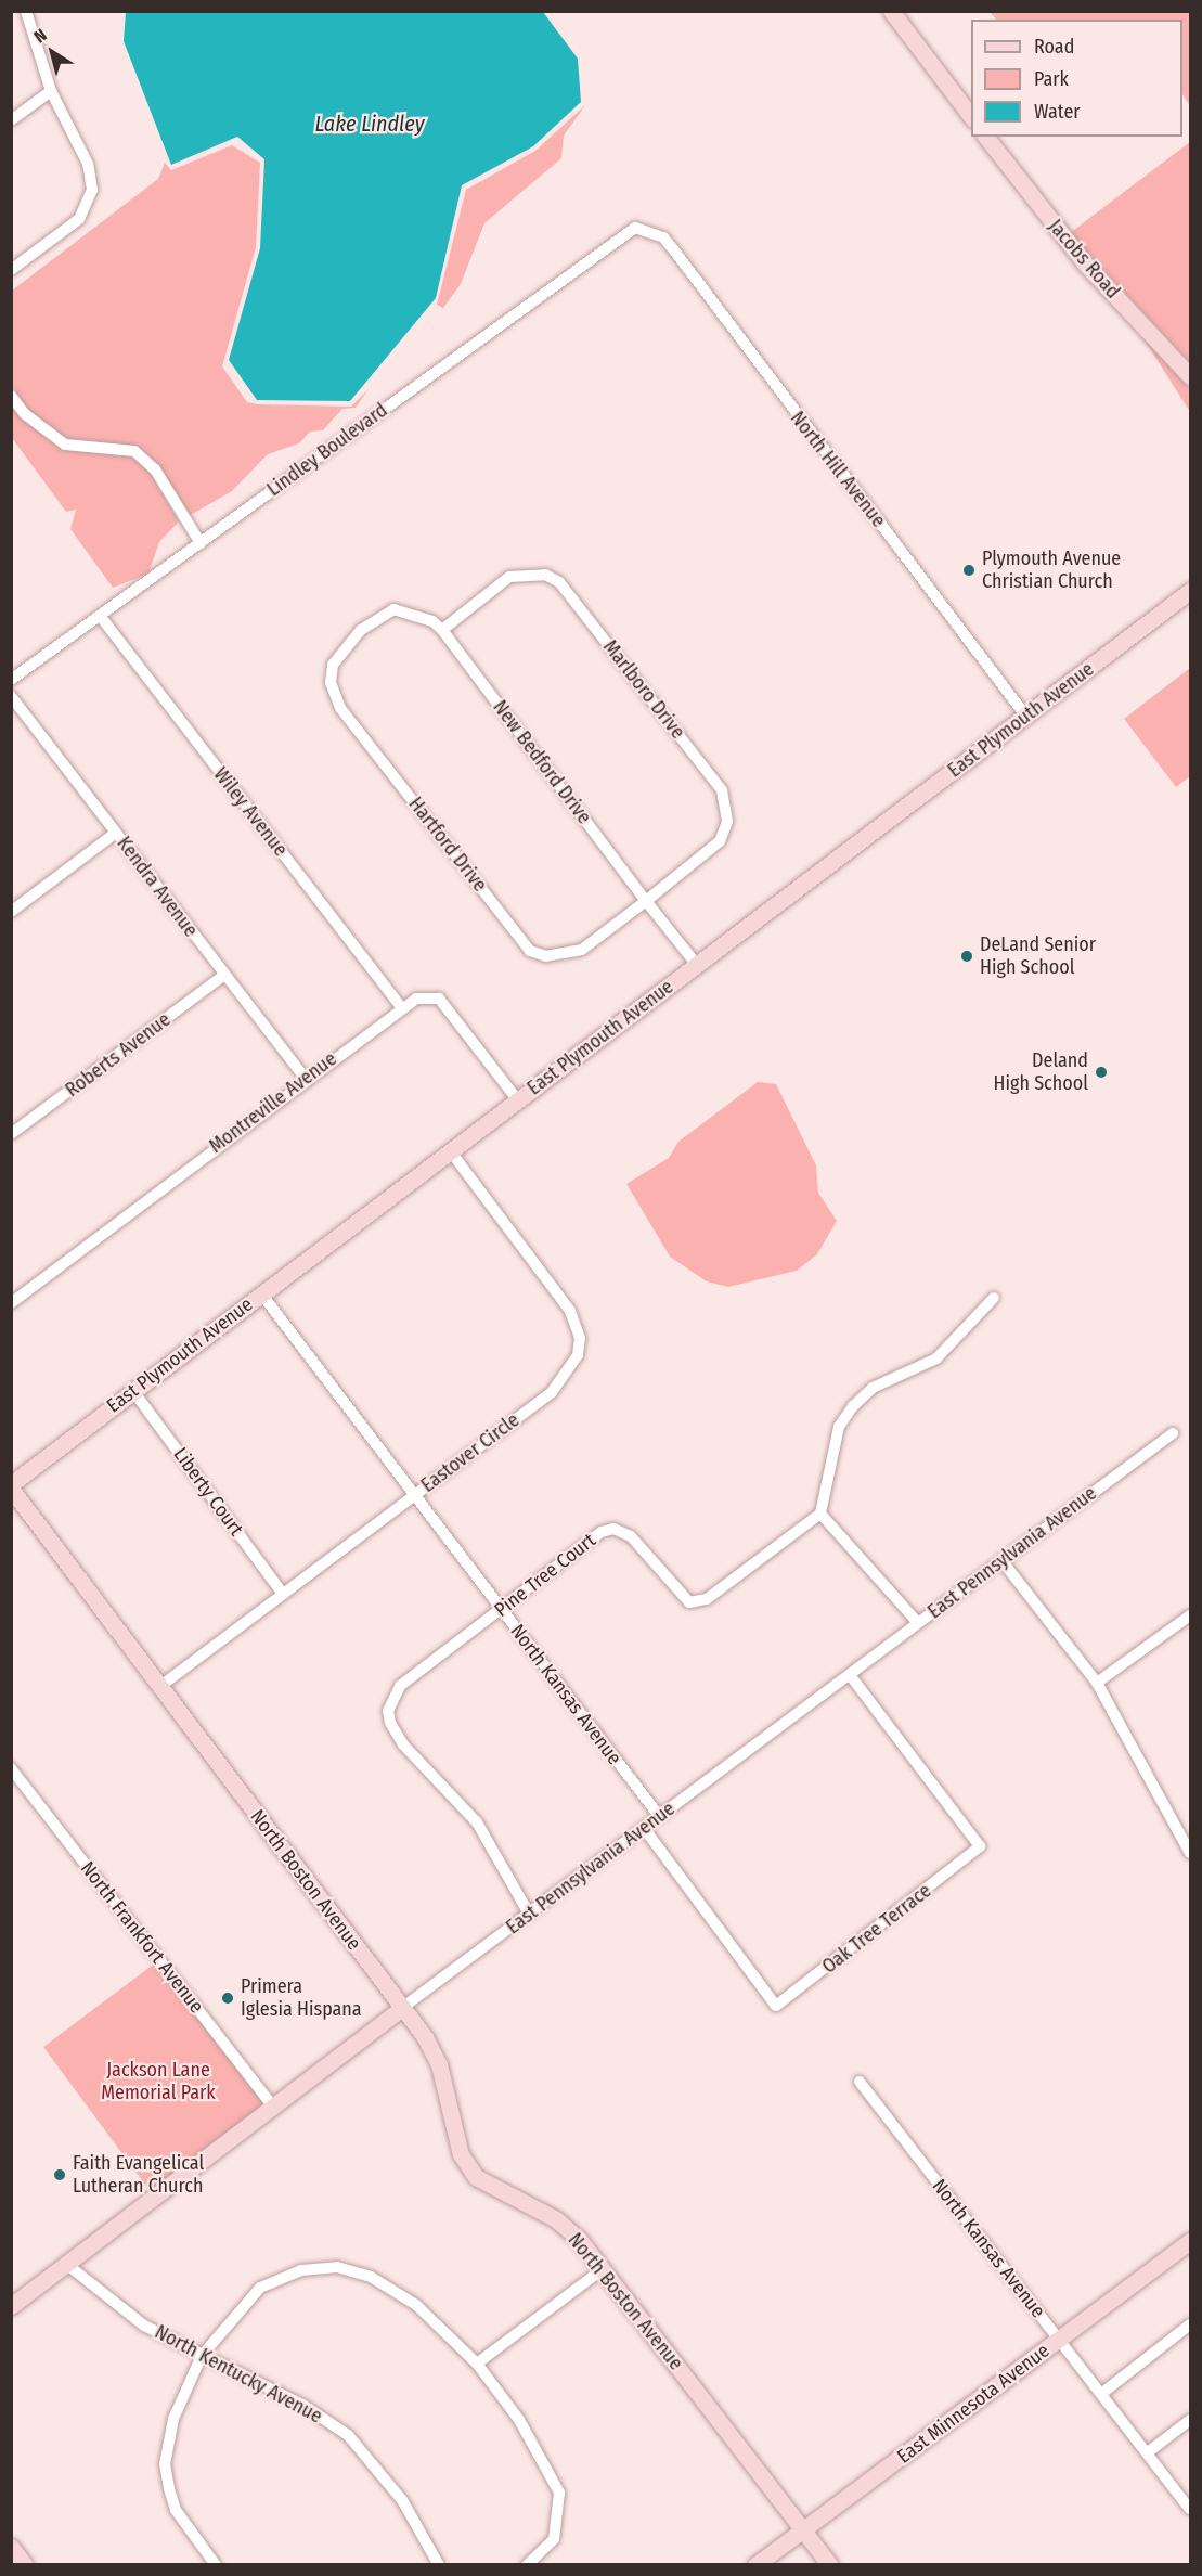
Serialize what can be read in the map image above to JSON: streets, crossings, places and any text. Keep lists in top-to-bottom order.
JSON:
{
  "streets": {
    "street": [
      "Jacobs Road",
      "Lindley Boulevard",
      "North Hill Avenue",
      "Marlboro Drive",
      "East Plymouth Avenue",
      "New Bedford Drive",
      "Wiley Avenue",
      "Hartford Drive",
      "Kendra Avenue",
      "Roberts Avenue",
      "Montreville Avenue",
      "Eastover Circle",
      "Liberty Court",
      "East Pennsylvania Avenue",
      "Pine Tree Court",
      "North Kansas Avenue",
      "North Boston Avenue",
      "Oak Tree Terrace",
      "North Frankfort Avenue",
      "North Kentucky Avenue",
      "East Minnesota Avenue"
    ]
  },
  "crossings": [
    ["Lindley Boulevard", "North Hill Avenue"],
    ["Lindley Boulevard", "Wiley Avenue"],
    ["North Hill Avenue", "East Plymouth Avenue"],
    ["Marlboro Drive", "New Bedford Drive"],
    ["Marlboro Drive", "Hartford Drive"],
    ["East Plymouth Avenue", "New Bedford Drive"],
    ["East Plymouth Avenue", "Montreville Avenue"],
    ["East Plymouth Avenue", "Eastover Circle"],
    ["East Plymouth Avenue", "Liberty Court"],
    ["East Plymouth Avenue", "North Kansas Avenue"],
    ["East Plymouth Avenue", "North Boston Avenue"],
    ["New Bedford Drive", "Hartford Drive"],
    ["Wiley Avenue", "Montreville Avenue"],
    ["Kendra Avenue", "Roberts Avenue"],
    ["Kendra Avenue", "Montreville Avenue"],
    ["Eastover Circle", "Liberty Court"],
    ["Eastover Circle", "North Kansas Avenue"],
    ["Eastover Circle", "North Boston Avenue"],
    ["East Pennsylvania Avenue", "Pine Tree Court"],
    ["East Pennsylvania Avenue", "North Kansas Avenue"],
    ["East Pennsylvania Avenue", "North Boston Avenue"],
    ["East Pennsylvania Avenue", "Oak Tree Terrace"],
    ["East Pennsylvania Avenue", "North Frankfort Avenue"],
    ["East Pennsylvania Avenue", "North Kentucky Avenue"],
    ["Pine Tree Court", "North Kansas Avenue"],
    ["North Kansas Avenue", "East Minnesota Avenue"],
    ["North Boston Avenue", "East Minnesota Avenue"]
  ],
  "water": ["Lake Lindley"],
  "parks": ["Jackson Lane Memorial Park"],
  "places": [
    "Plymouth Avenue Christian Church",
    "DeLand Senior High School",
    "Deland High School",
    "Primera Iglesia Hispana",
    "Faith Evangelical Lutheran Church"
  ],
  "legend": ["Road", "Park", "Water"],
  "north": "top left"
}
